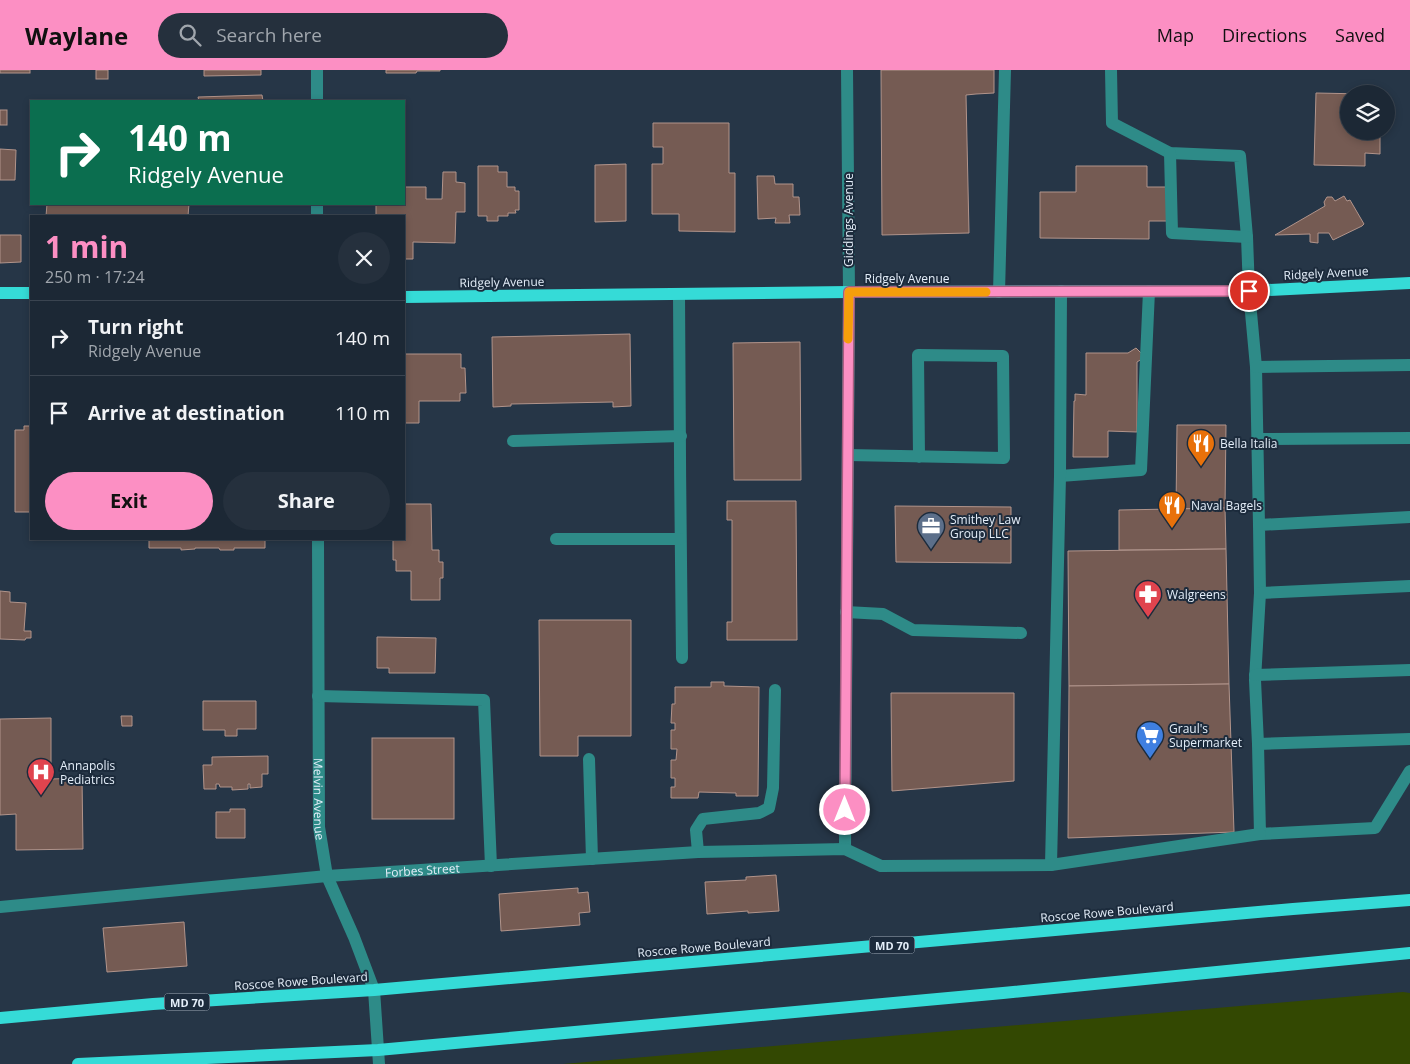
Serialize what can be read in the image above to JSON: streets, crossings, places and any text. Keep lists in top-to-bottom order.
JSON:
{
  "streets": {
    "main road": ["Ridgely Avenue", "Roscoe Rowe Boulevard", "MD 70"],
    "street": ["Giddings Avenue", "Melvin Avenue", "Forbes Street"]
  },
  "crossings": [
    ["Giddings Avenue", "Ridgely Avenue"],
    ["Giddings Avenue", "Forbes Street"],
    ["Melvin Avenue", "Forbes Street"],
    ["Melvin Avenue", "Roscoe Rowe Boulevard"]
  ],
  "places": {
    "restaurant": ["Bella Italia", "Naval Bagels"],
    "office": ["Smithey Law Group LLC"],
    "pharmacy": ["Walgreens"],
    "supermarket": ["Graul's Supermarket"],
    "hospital": ["Annapolis Pediatrics"]
  },
  "page": {
    "header": "Waylane",
    "search": "Search here",
    "nav": ["Map", "Directions", "Saved"],
    "turn": ["140 m", "Ridgely Avenue"],
    "heading": ["1 min", "250 m · 17:24"],
    "list": [
      {
        "name": "Turn right",
        "note": "Ridgely Avenue",
        "value": "140 m"
      },
      {
        "name": "Arrive at destination",
        "value": "110 m"
      }
    ],
    "buttons": ["Exit", "Share"]
  }
}
